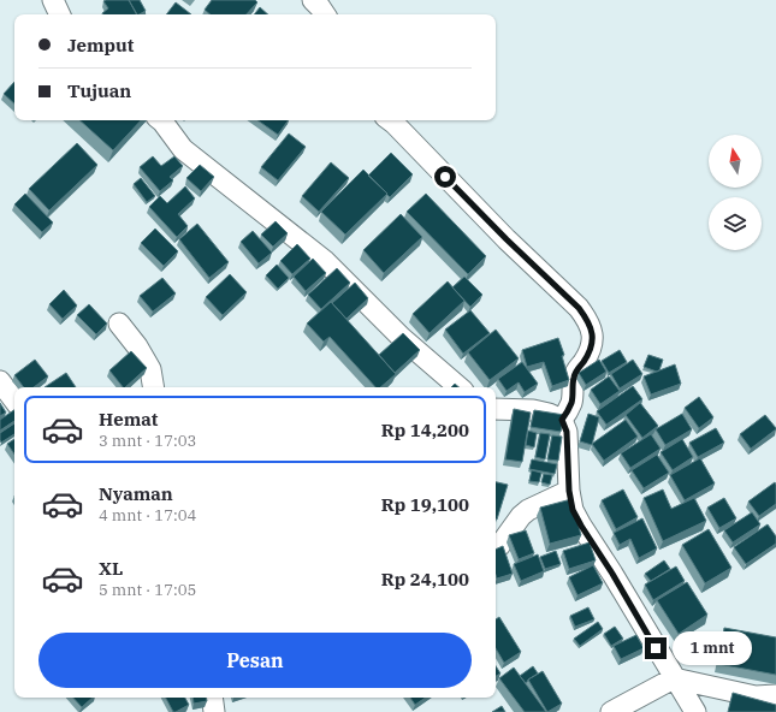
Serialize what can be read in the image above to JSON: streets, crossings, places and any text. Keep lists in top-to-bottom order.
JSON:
{
  "north": "top",
  "page": {
    "banner": ["Jemput", "Tujuan"],
    "list": [
      {
        "name": "Hemat",
        "note": "3 mnt · 17:03",
        "value": "Rp 14,200"
      },
      {
        "name": "Nyaman",
        "note": "4 mnt · 17:04",
        "value": "Rp 19,100"
      },
      {
        "name": "XL",
        "note": "5 mnt · 17:05",
        "value": "Rp 24,100"
      }
    ],
    "buttons": "Pesan",
    "bubble": "1 mnt"
  }
}
